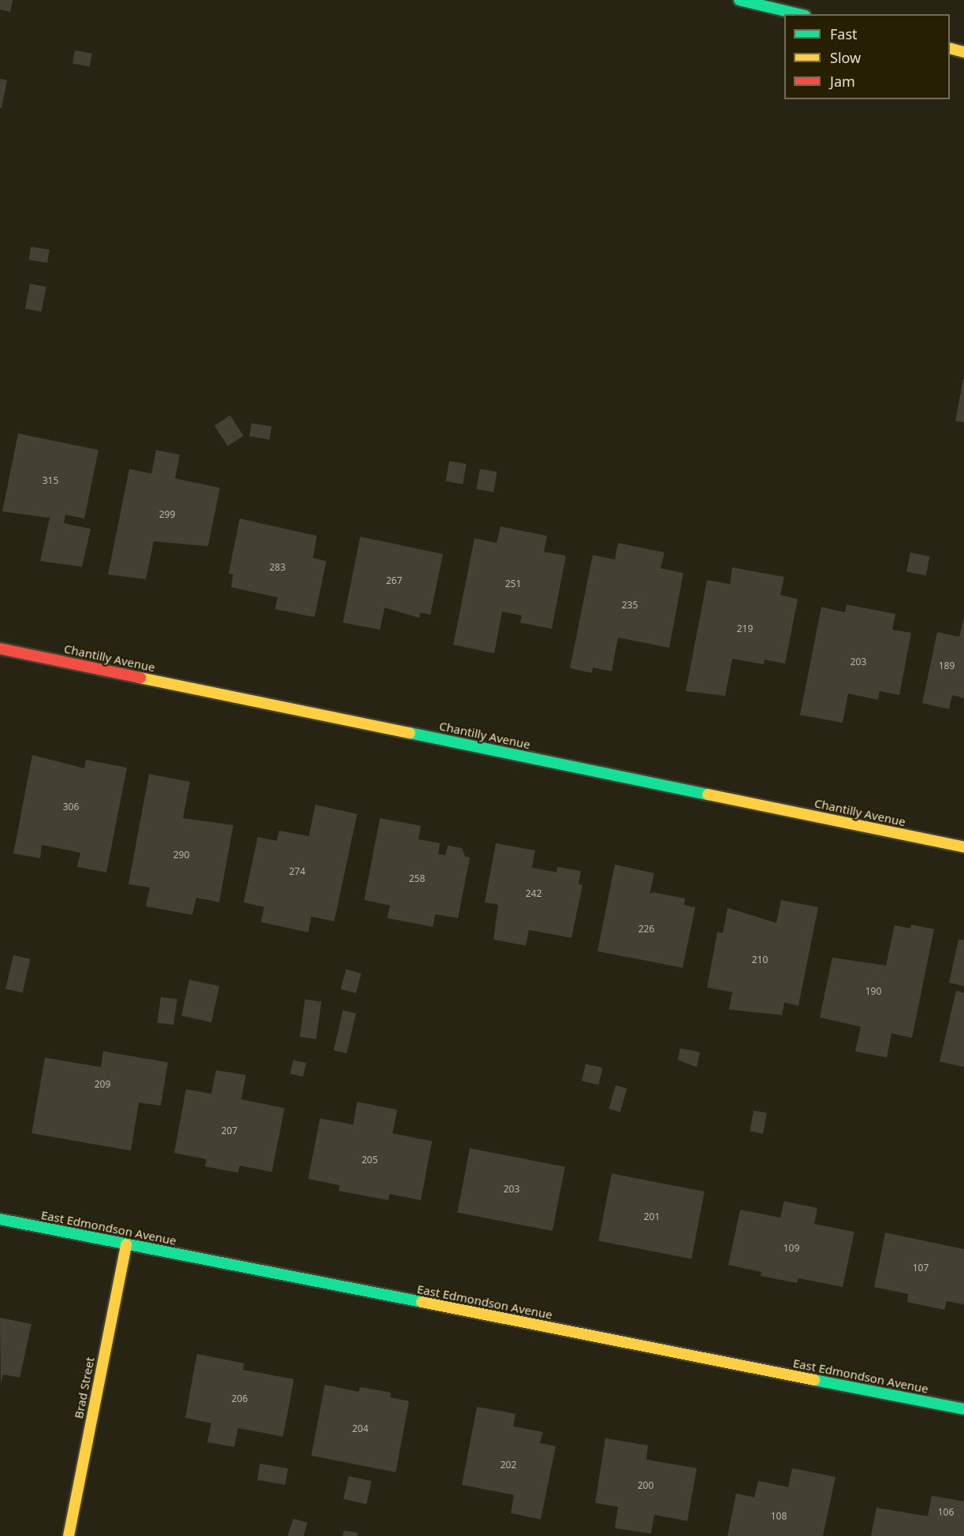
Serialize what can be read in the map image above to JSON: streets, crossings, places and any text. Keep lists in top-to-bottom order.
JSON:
{
  "streets": {
    "street": ["Chantilly Avenue", "East Edmondson Avenue", "Brad Street"]
  },
  "crossings": [
    ["East Edmondson Avenue", "Brad Street"]
  ],
  "house_numbers": [
    "315",
    "299",
    "283",
    "267",
    "251",
    "235",
    "219",
    "203",
    "189",
    "306",
    "290",
    "274",
    "258",
    "242",
    "226",
    "210",
    "190",
    "209",
    "207",
    "205",
    "203",
    "201",
    "109",
    "107",
    "206",
    "204",
    "202",
    "200",
    "106",
    "108"
  ],
  "legend": ["Fast", "Slow", "Jam"]
}
